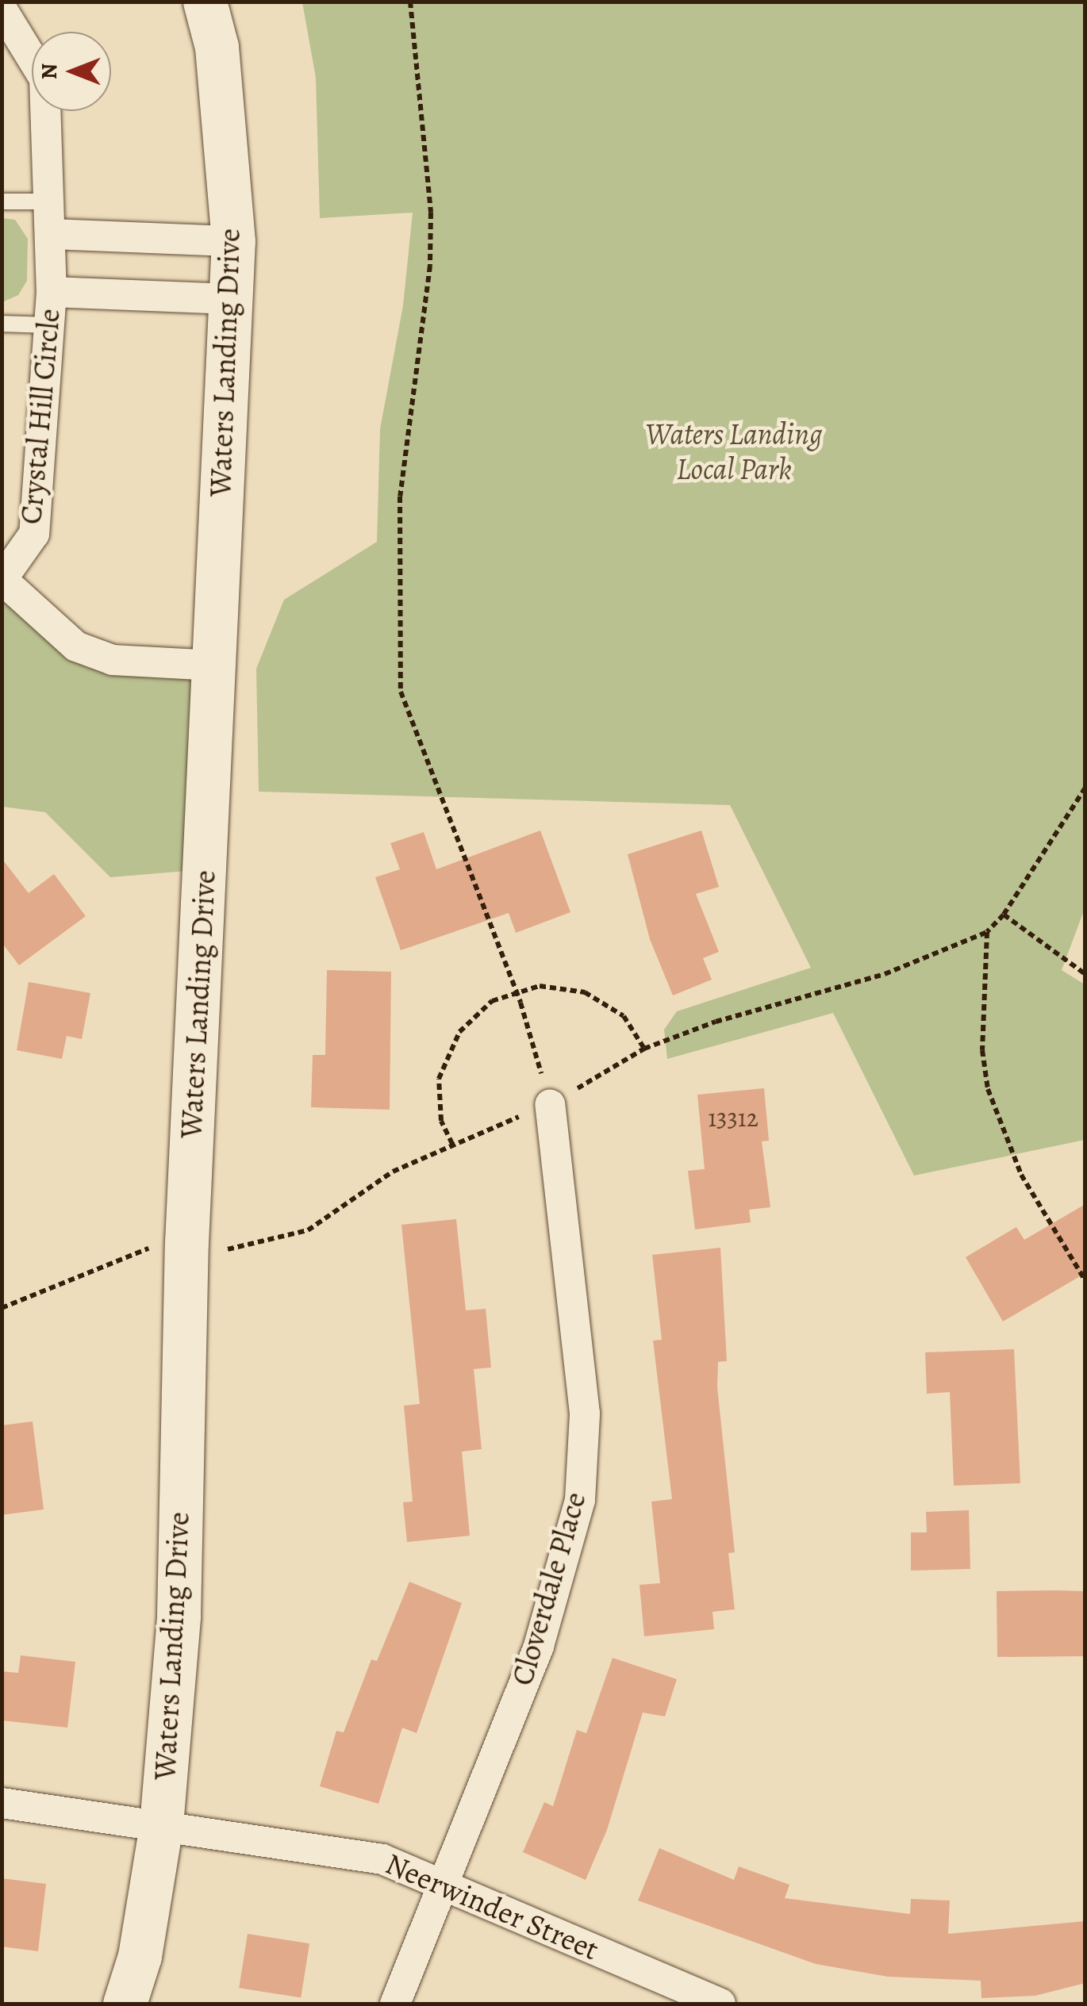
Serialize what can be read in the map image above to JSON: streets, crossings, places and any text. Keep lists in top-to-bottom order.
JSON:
{
  "streets": {
    "street": [
      "Waters Landing Drive",
      "Crystal Hill Circle",
      "Cloverdale Place",
      "Neerwinder Street"
    ]
  },
  "crossings": [
    ["Waters Landing Drive", "Crystal Hill Circle"],
    ["Waters Landing Drive", "Neerwinder Street"],
    ["Cloverdale Place", "Neerwinder Street"]
  ],
  "parks": ["Waters Landing Local Park"],
  "house_numbers": ["13312"],
  "north": "left"
}
